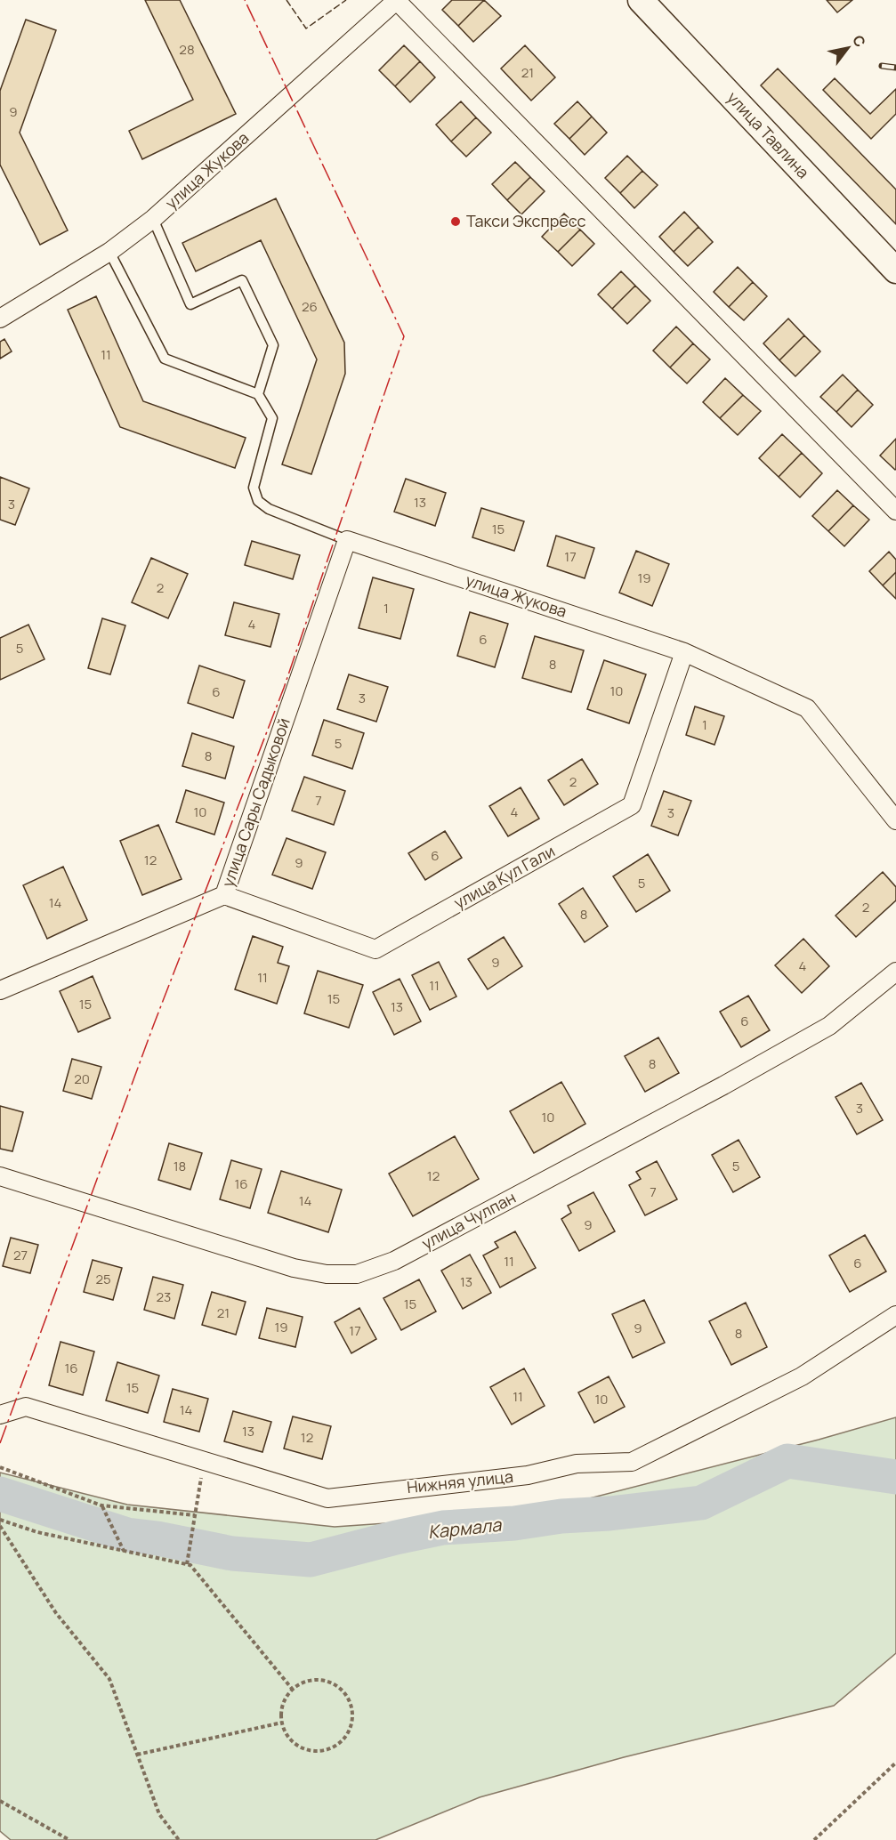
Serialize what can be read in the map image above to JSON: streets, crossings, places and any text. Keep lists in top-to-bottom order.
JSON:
{
  "streets": {
    "main road": ["улица Тавлина"],
    "street": [
      "улица Жукова",
      "улица Сары Садыковой",
      "улица Кул Гали",
      "улица Чулпан",
      "Нижняя улица"
    ]
  },
  "crossings": [
    ["улица Жукова", "улица Сары Садыковой"],
    ["улица Жукова", "улица Кул Гали"],
    ["улица Сары Садыковой", "улица Кул Гали"]
  ],
  "water": ["Кармала"],
  "places": ["Такси Экспресс"],
  "house_numbers": [
    "28",
    "21",
    "9",
    "26",
    "11",
    "13",
    "3",
    "15",
    "17",
    "19",
    "2",
    "1",
    "4",
    "6",
    "5",
    "8",
    "10",
    "6",
    "3",
    "1",
    "5",
    "8",
    "2",
    "7",
    "10",
    "4",
    "3",
    "6",
    "12",
    "9",
    "5",
    "14",
    "2",
    "8",
    "9",
    "4",
    "11",
    "11",
    "15",
    "15",
    "13",
    "6",
    "8",
    "20",
    "3",
    "10",
    "18",
    "5",
    "12",
    "16",
    "7",
    "14",
    "9",
    "27",
    "11",
    "6",
    "25",
    "13",
    "23",
    "15",
    "21",
    "19",
    "9",
    "17",
    "8",
    "16",
    "15",
    "11",
    "10",
    "14",
    "13",
    "12"
  ],
  "north": "top right"
}
